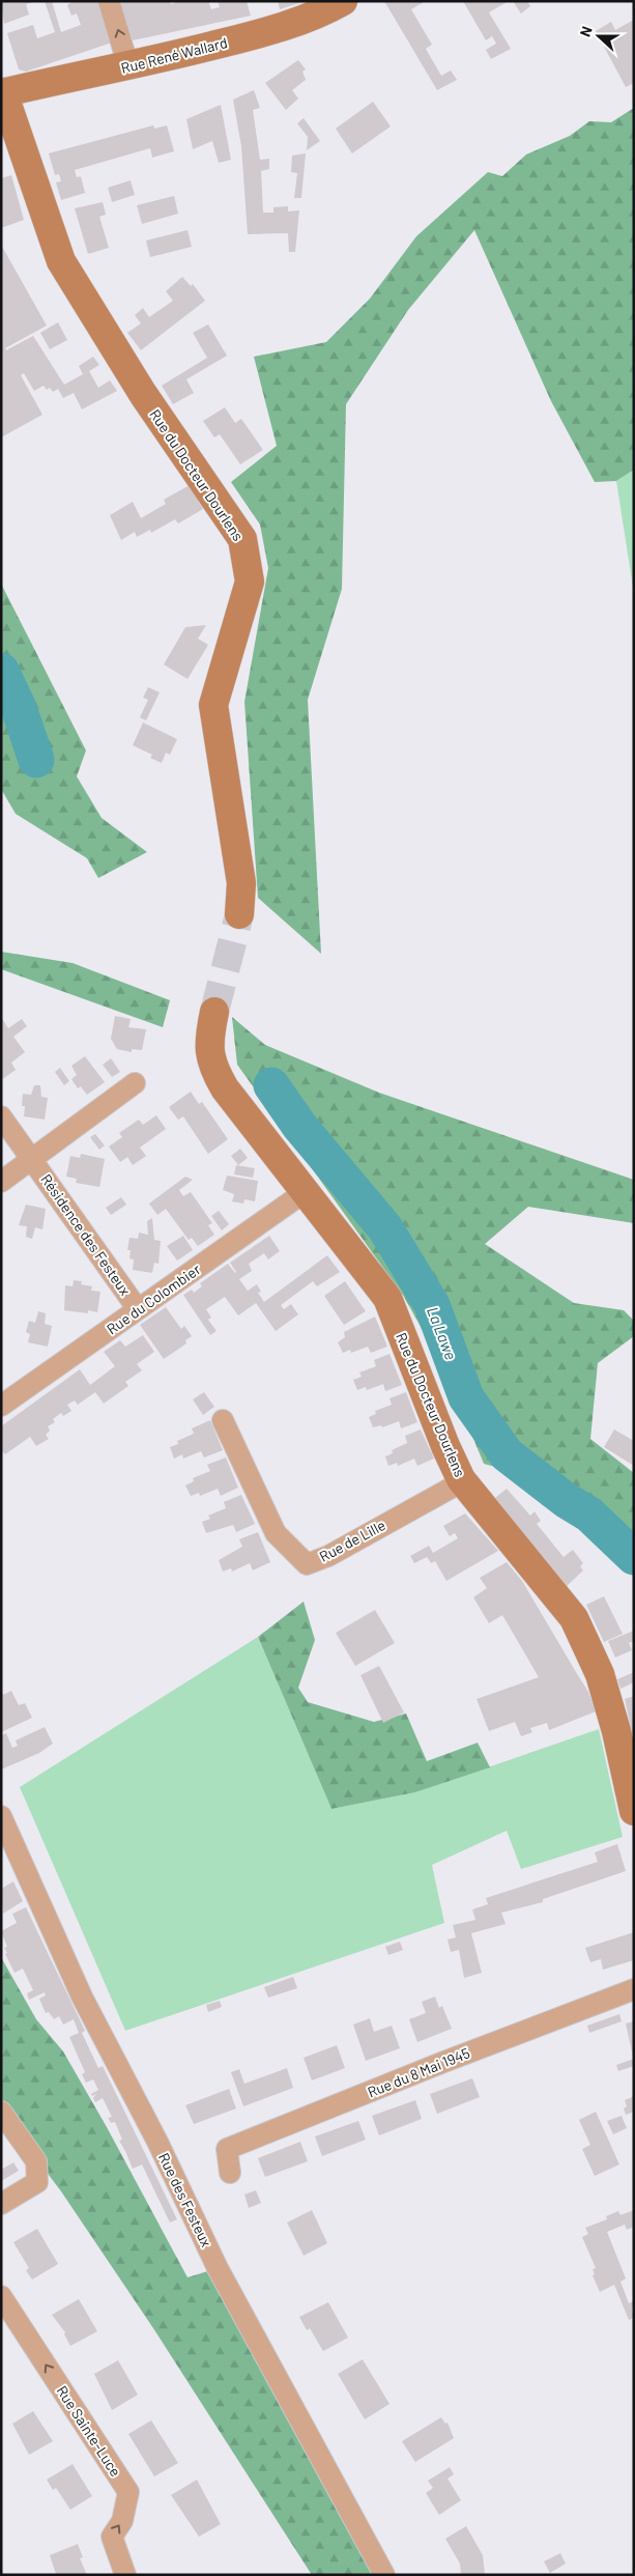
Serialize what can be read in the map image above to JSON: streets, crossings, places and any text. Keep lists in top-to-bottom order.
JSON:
{
  "streets": {
    "street": [
      "Rue René Wallard",
      "Rue du Docteur Dourlens",
      "Résidence des Festeux",
      "Rue du Colombier",
      "Rue de Lille",
      "Rue du 8 Mai 1945",
      "Rue des Festeux",
      "Rue Sainte-Luce"
    ]
  },
  "crossings": [
    ["Rue René Wallard", "Rue du Docteur Dourlens"],
    ["Rue du Docteur Dourlens", "Rue du Colombier"],
    ["Rue du Docteur Dourlens", "Rue de Lille"],
    ["Résidence des Festeux", "Rue du Colombier"]
  ],
  "one_way": ["Rue Sainte-Luce"],
  "water": ["La Lawe"],
  "north": "left"
}
